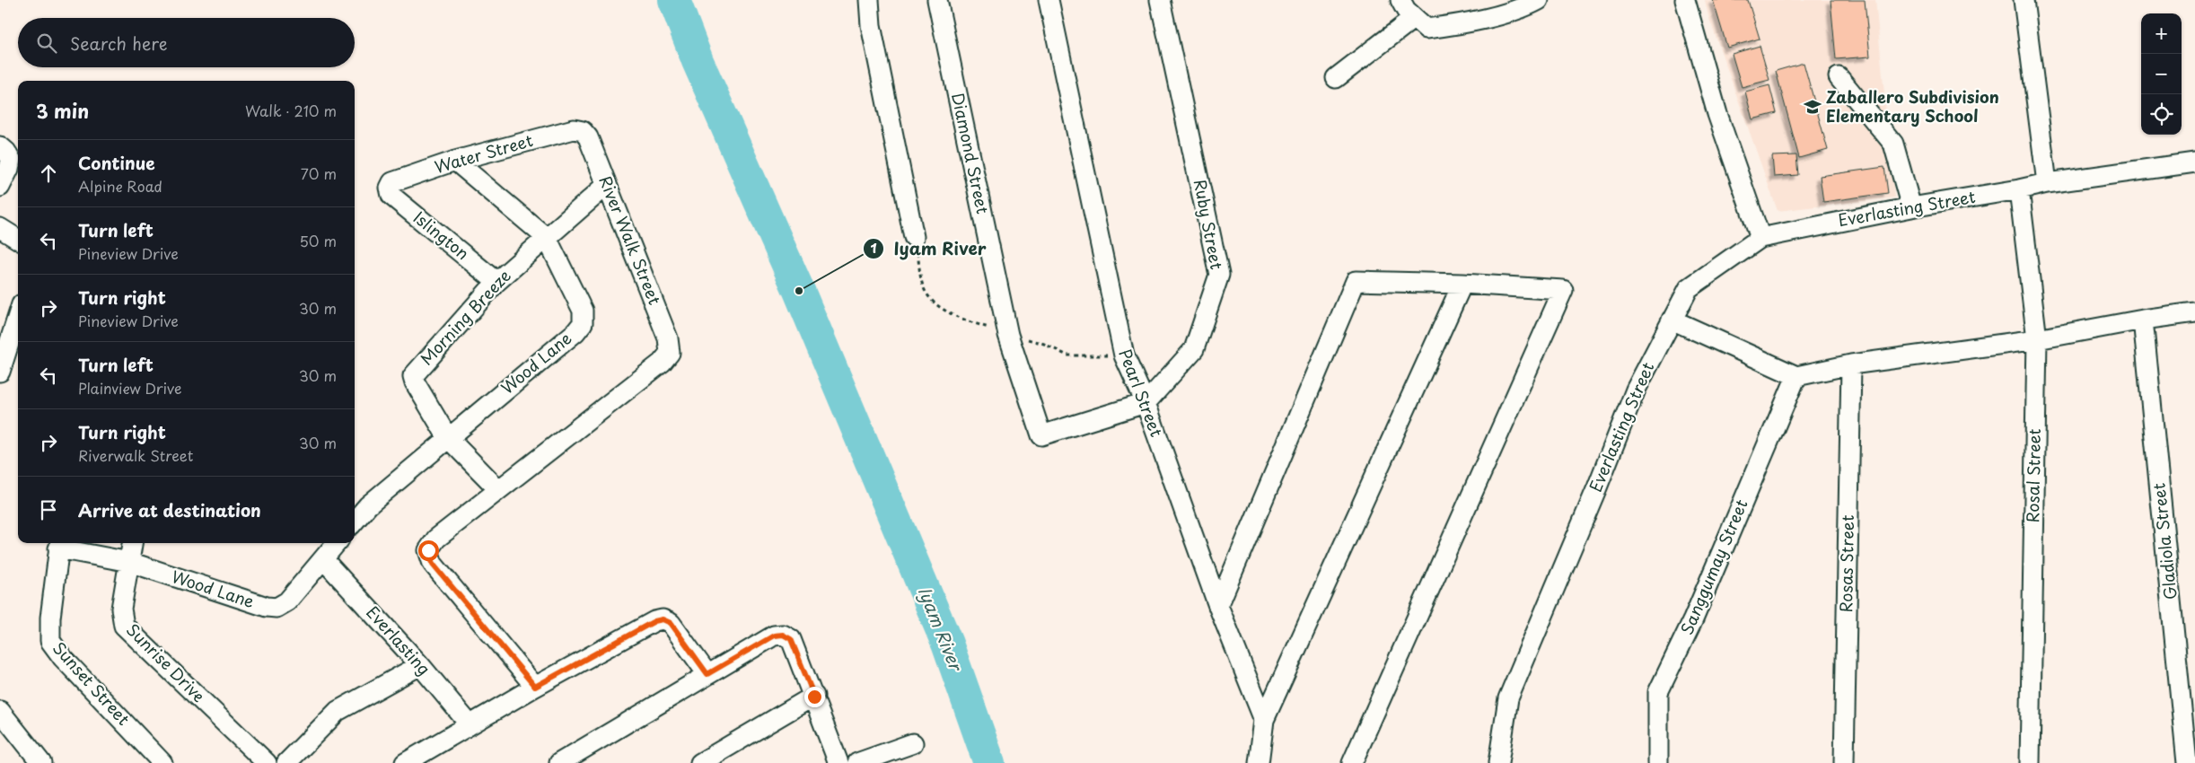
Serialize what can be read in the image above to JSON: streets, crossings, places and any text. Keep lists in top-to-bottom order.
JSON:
{
  "streets": {
    "street": [
      "Diamond Street",
      "Water Street",
      "Everlasting Street",
      "Ruby Street",
      "Islington",
      "River Walk Street",
      "Morning Breeze",
      "Wood Lane",
      "Pearl Street",
      "Rosal Street",
      "Gladiola Street",
      "Rosas Street",
      "Sanggumay Street",
      "Everlasting",
      "Sunrise Drive",
      "Sunset Street"
    ]
  },
  "crossings": [
    ["Diamond Street", "Ruby Street"],
    ["Diamond Street", "Pearl Street"],
    ["Water Street", "Islington"],
    ["Water Street", "River Walk Street"],
    ["Water Street", "Wood Lane"],
    ["Everlasting Street", "Rosal Street"],
    ["Ruby Street", "Pearl Street"],
    ["Islington", "Morning Breeze"],
    ["River Walk Street", "Morning Breeze"],
    ["Morning Breeze", "Wood Lane"],
    ["Wood Lane", "Everlasting"],
    ["Wood Lane", "Sunrise Drive"],
    ["Wood Lane", "Sunset Street"]
  ],
  "water": ["Iyam River"],
  "places": {
    "school or university": ["Zaballero Subdivision Elementary School"],
    "other": ["Iyam River"]
  },
  "page": {
    "map_buttons": ["+", "−"],
    "search": "Search here",
    "heading": ["3 min", "Walk · 210 m"],
    "list": [
      ["Continue", "Alpine Road", "70 m"],
      ["Turn left", "Pineview Drive", "50 m"],
      ["Turn right", "Pineview Drive", "30 m"],
      ["Turn left", "Plainview Drive", "30 m"],
      ["Turn right", "Riverwalk Street", "30 m"],
      "Arrive at destination"
    ]
  }
}
